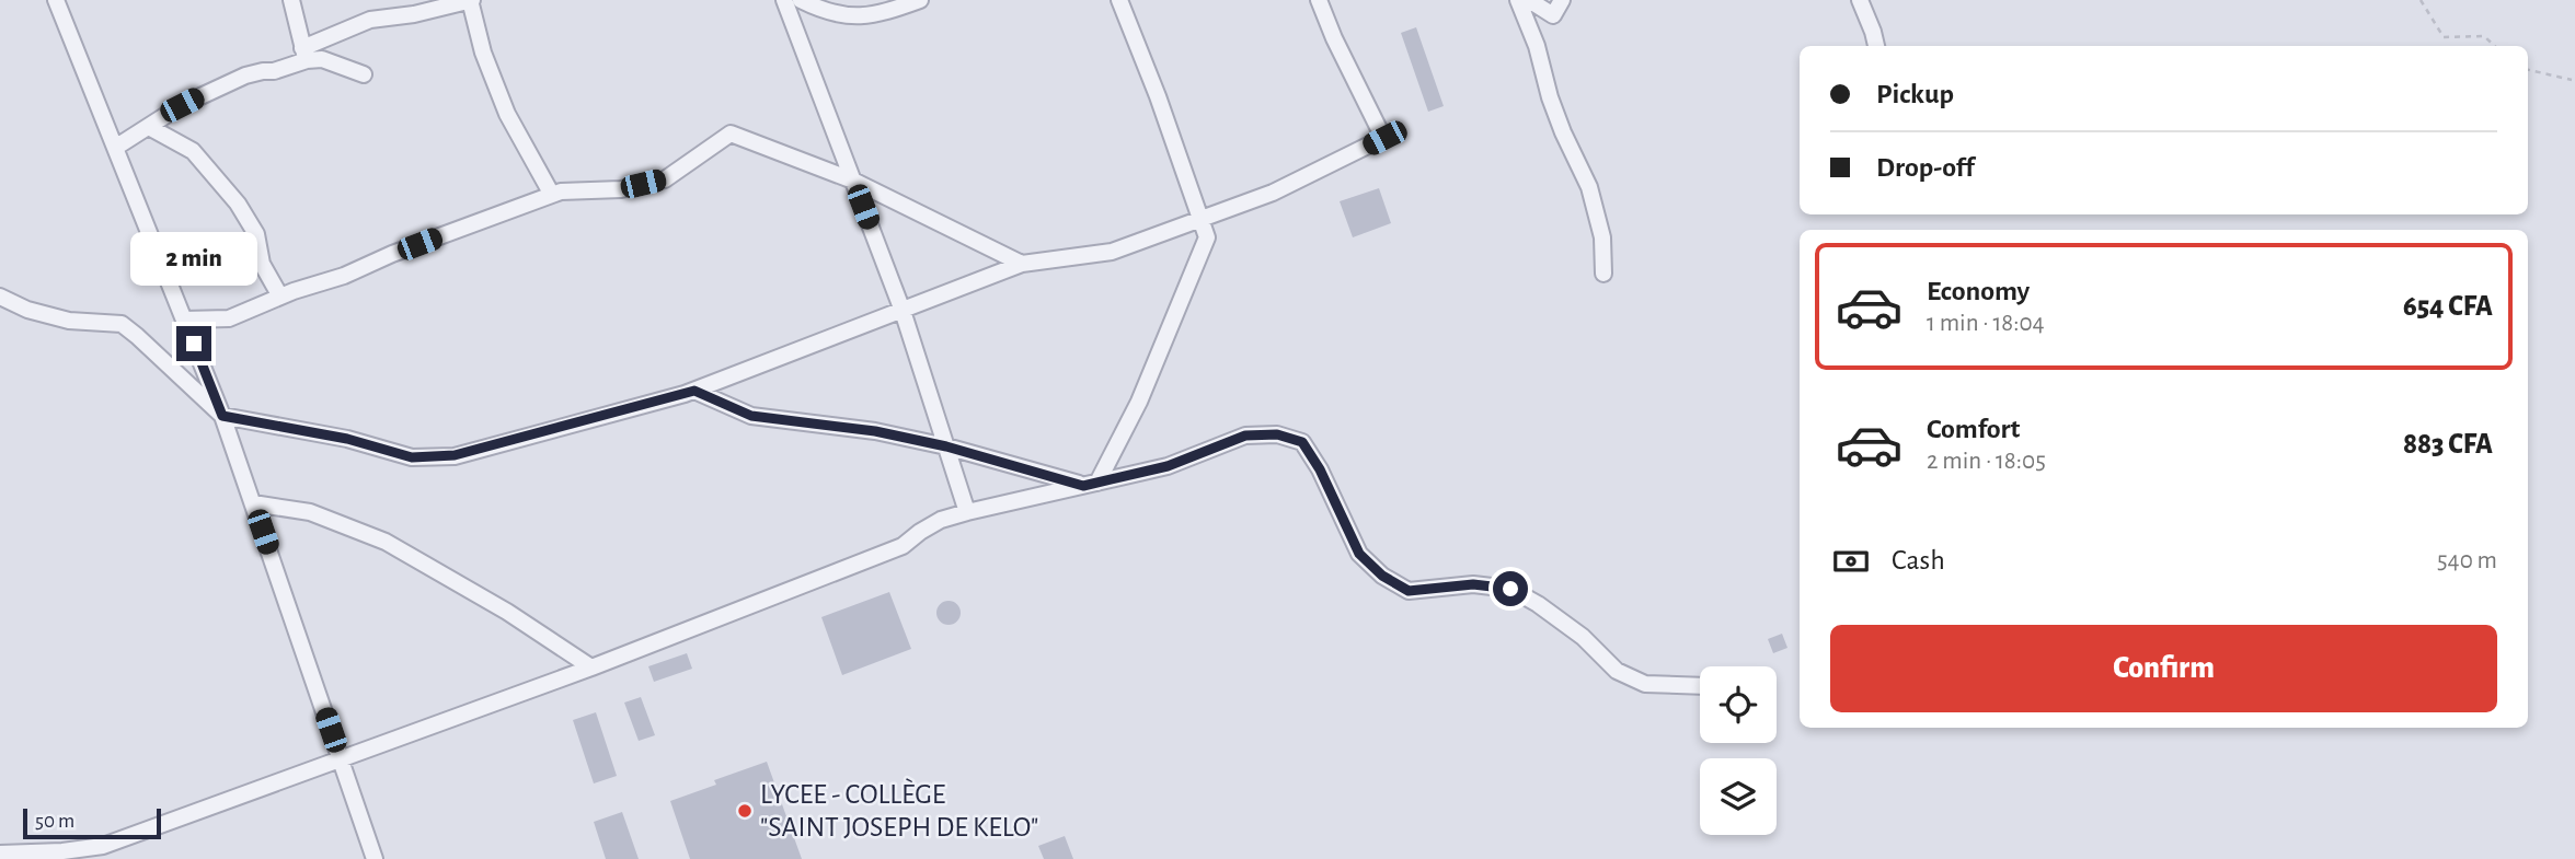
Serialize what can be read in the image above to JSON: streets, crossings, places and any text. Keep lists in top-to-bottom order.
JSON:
{
  "places": ["LYCEE - COLLÈGE \"SAINT JOSEPH DE KELO\""],
  "scale_bar": "50 m",
  "page": {
    "banner": ["Pickup", "Drop-off"],
    "bubble": "2 min",
    "list": [
      {
        "name": "Economy",
        "note": "1 min · 18:04",
        "value": "654 CFA"
      },
      {
        "name": "Comfort",
        "note": "2 min · 18:05",
        "value": "883 CFA"
      }
    ],
    "pay": ["Cash", "540 m"],
    "buttons": "Confirm",
    "scale": "50 m"
  }
}
